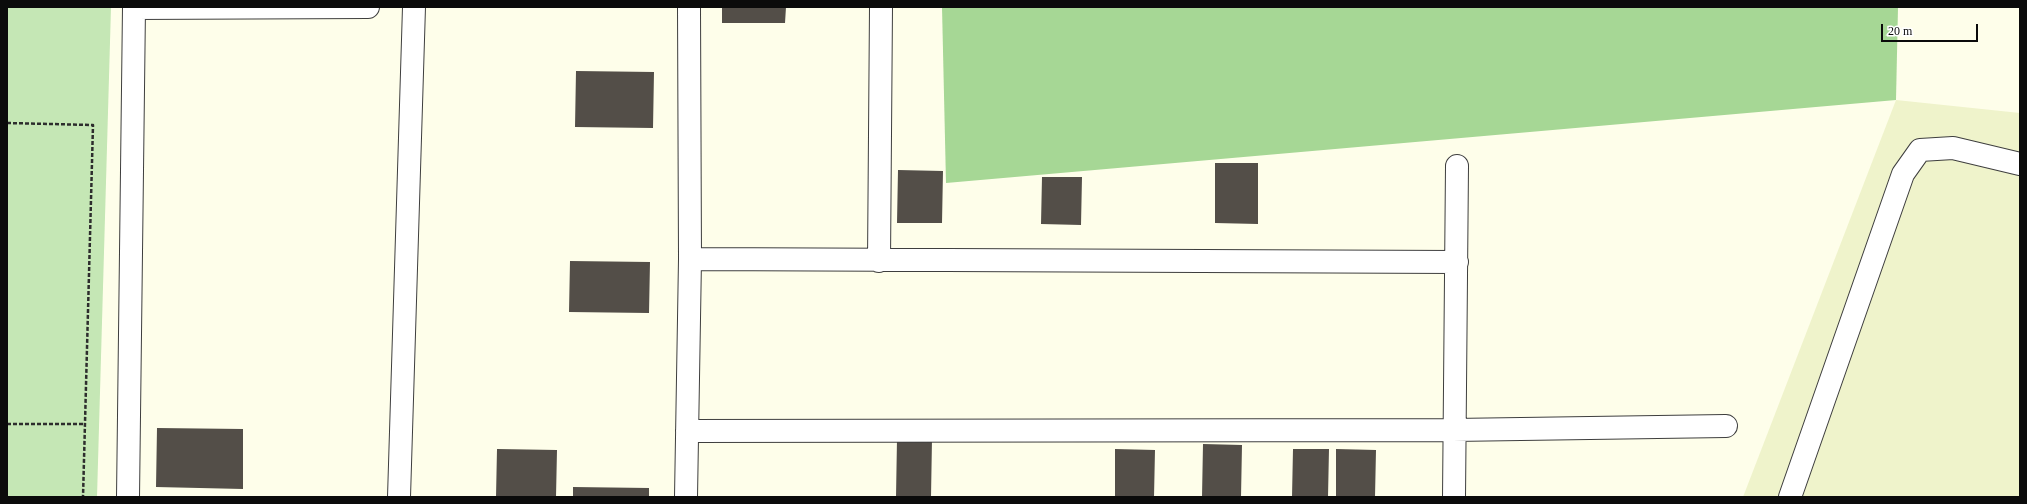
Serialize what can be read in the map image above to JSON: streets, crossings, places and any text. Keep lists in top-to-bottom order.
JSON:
{
  "scale_bar": "20 m"
}
